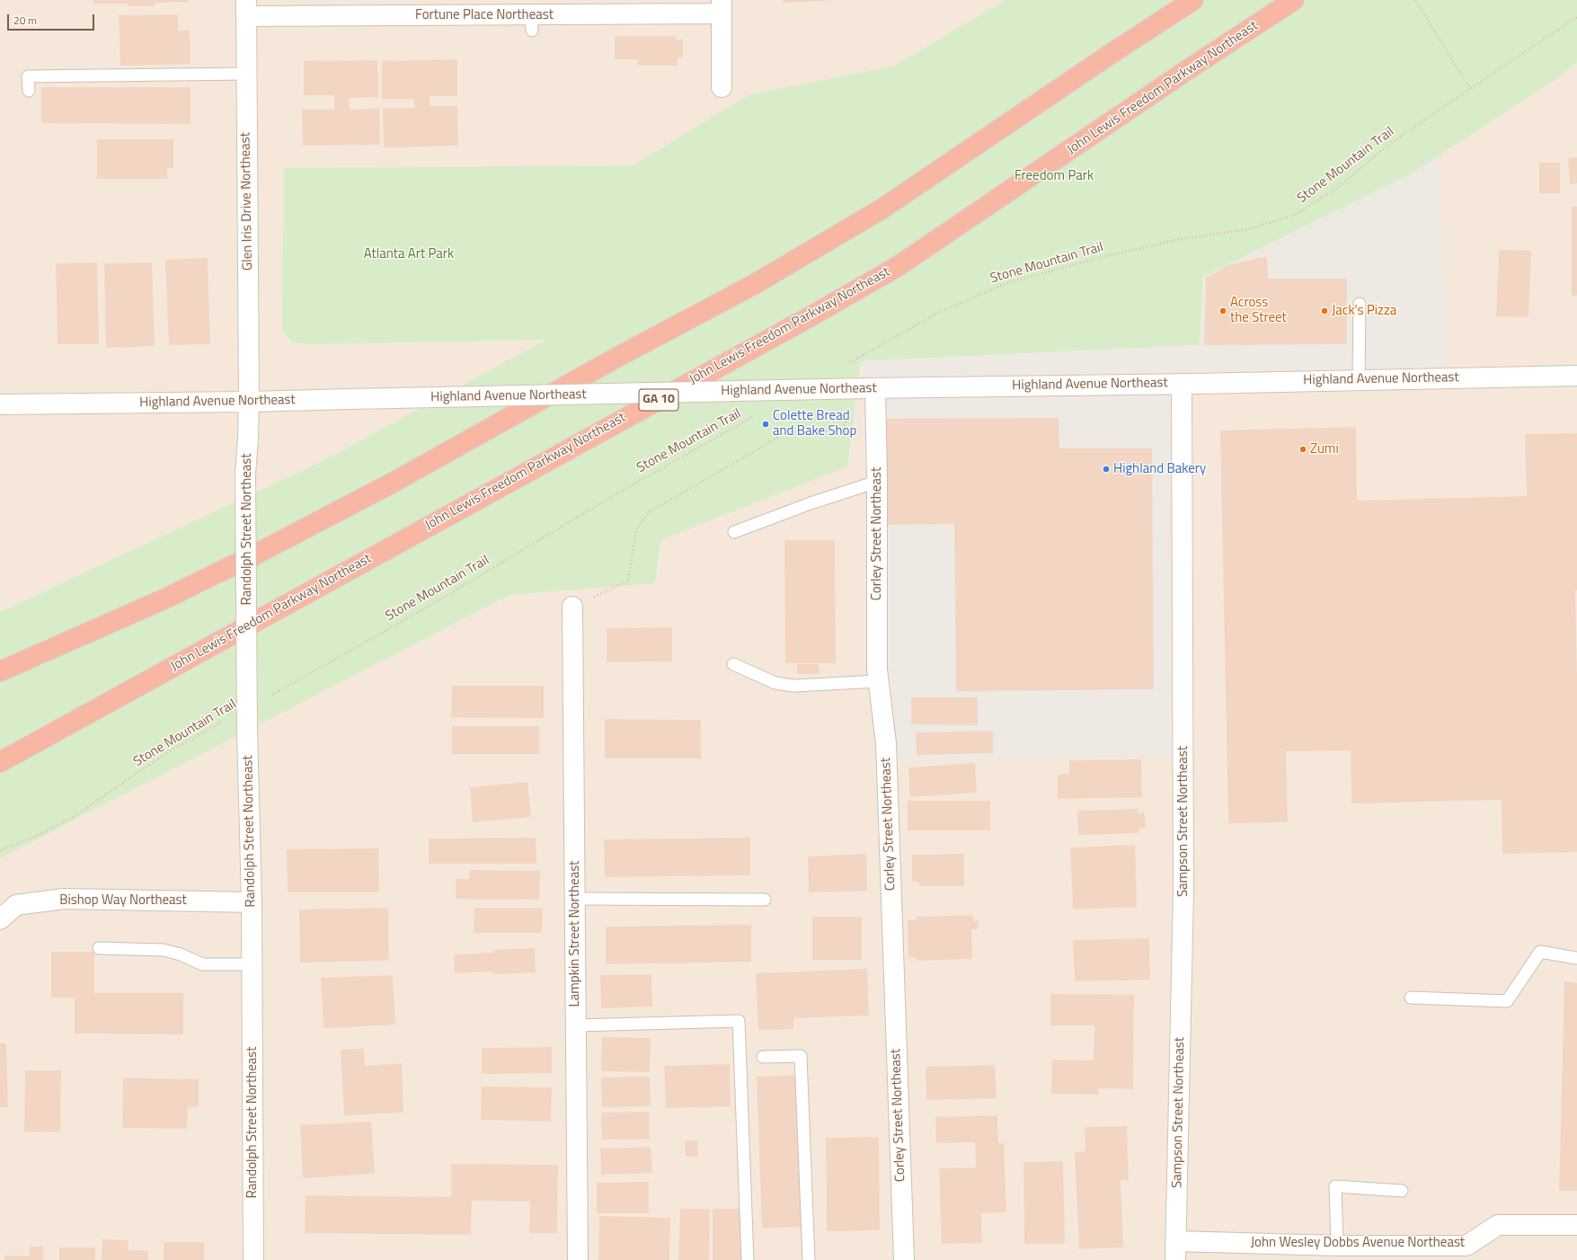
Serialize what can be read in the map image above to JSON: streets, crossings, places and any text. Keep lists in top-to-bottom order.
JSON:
{
  "streets": {
    "highway": ["John Lewis Freedom Parkway Northeast", "GA 10"],
    "street": [
      "Fortune Place Northeast",
      "Glen Iris Drive Northeast",
      "Highland Avenue Northeast",
      "Randolph Street Northeast",
      "Corley Street Northeast",
      "Sampson Street Northeast",
      "Bishop Way Northeast",
      "Lampkin Street Northeast",
      "John Wesley Dobbs Avenue Northeast"
    ],
    "path": ["Stone Mountain Trail"]
  },
  "crossings": [
    ["Fortune Place Northeast", "Glen Iris Drive Northeast"],
    ["Glen Iris Drive Northeast", "Highland Avenue Northeast"],
    ["Glen Iris Drive Northeast", "Randolph Street Northeast"],
    ["Highland Avenue Northeast", "Randolph Street Northeast"],
    ["Highland Avenue Northeast", "Corley Street Northeast"],
    ["Highland Avenue Northeast", "Sampson Street Northeast"],
    ["Randolph Street Northeast", "Bishop Way Northeast"],
    ["Sampson Street Northeast", "John Wesley Dobbs Avenue Northeast"]
  ],
  "parks": ["Freedom Park", "Atlanta Art Park"],
  "places": [
    "Across the Street",
    "Jack's Pizza",
    "Colette Bread and Bake Shop",
    "Zumi",
    "Highland Bakery"
  ],
  "scale_bar": "20 m"
}
